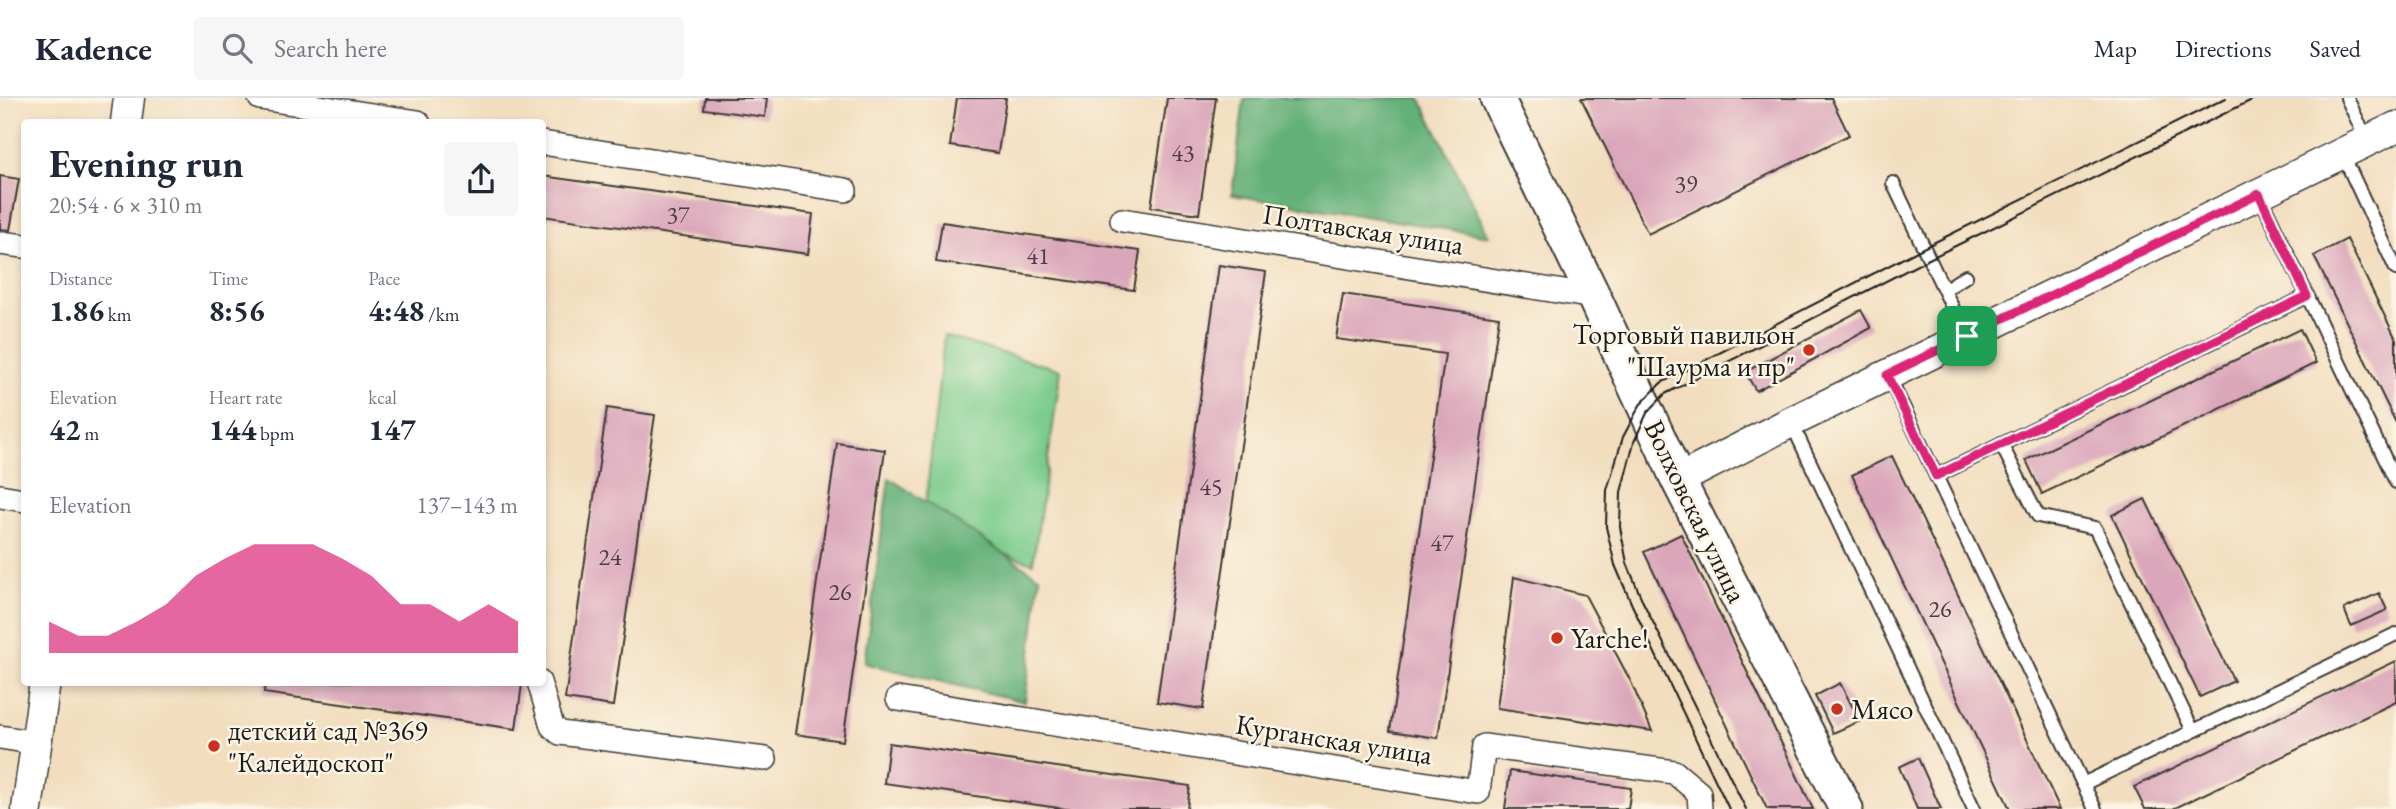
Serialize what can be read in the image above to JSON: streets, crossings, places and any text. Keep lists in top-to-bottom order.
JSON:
{
  "streets": {
    "main road": ["Волховская улица"],
    "street": ["Полтавская улица", "Курганская улица"]
  },
  "crossings": [
    ["Полтавская улица", "Волховская улица"]
  ],
  "places": [
    "Торговый павильон \"Шаурма и пр\"",
    "Yarche!",
    "Мясо",
    "детский сад №369 \"Калейдоскоп\""
  ],
  "house_numbers": [
    "43",
    "39",
    "37",
    "41",
    "45",
    "47",
    "24",
    "26",
    "26"
  ],
  "page": {
    "header": "Kadence",
    "search": "Search here",
    "nav": ["Map", "Directions", "Saved"],
    "heading": ["Evening run", "20:54 · 6 × 310 m"],
    "stats": [
      ["Distance", "1.86 km"],
      ["Time", "8:56"],
      ["Pace", "4:48 /km"],
      ["Elevation", "42 m"],
      ["Heart rate", "144 bpm"],
      ["kcal", "147"]
    ],
    "chart": ["Elevation", "137–143 m"]
  }
}
